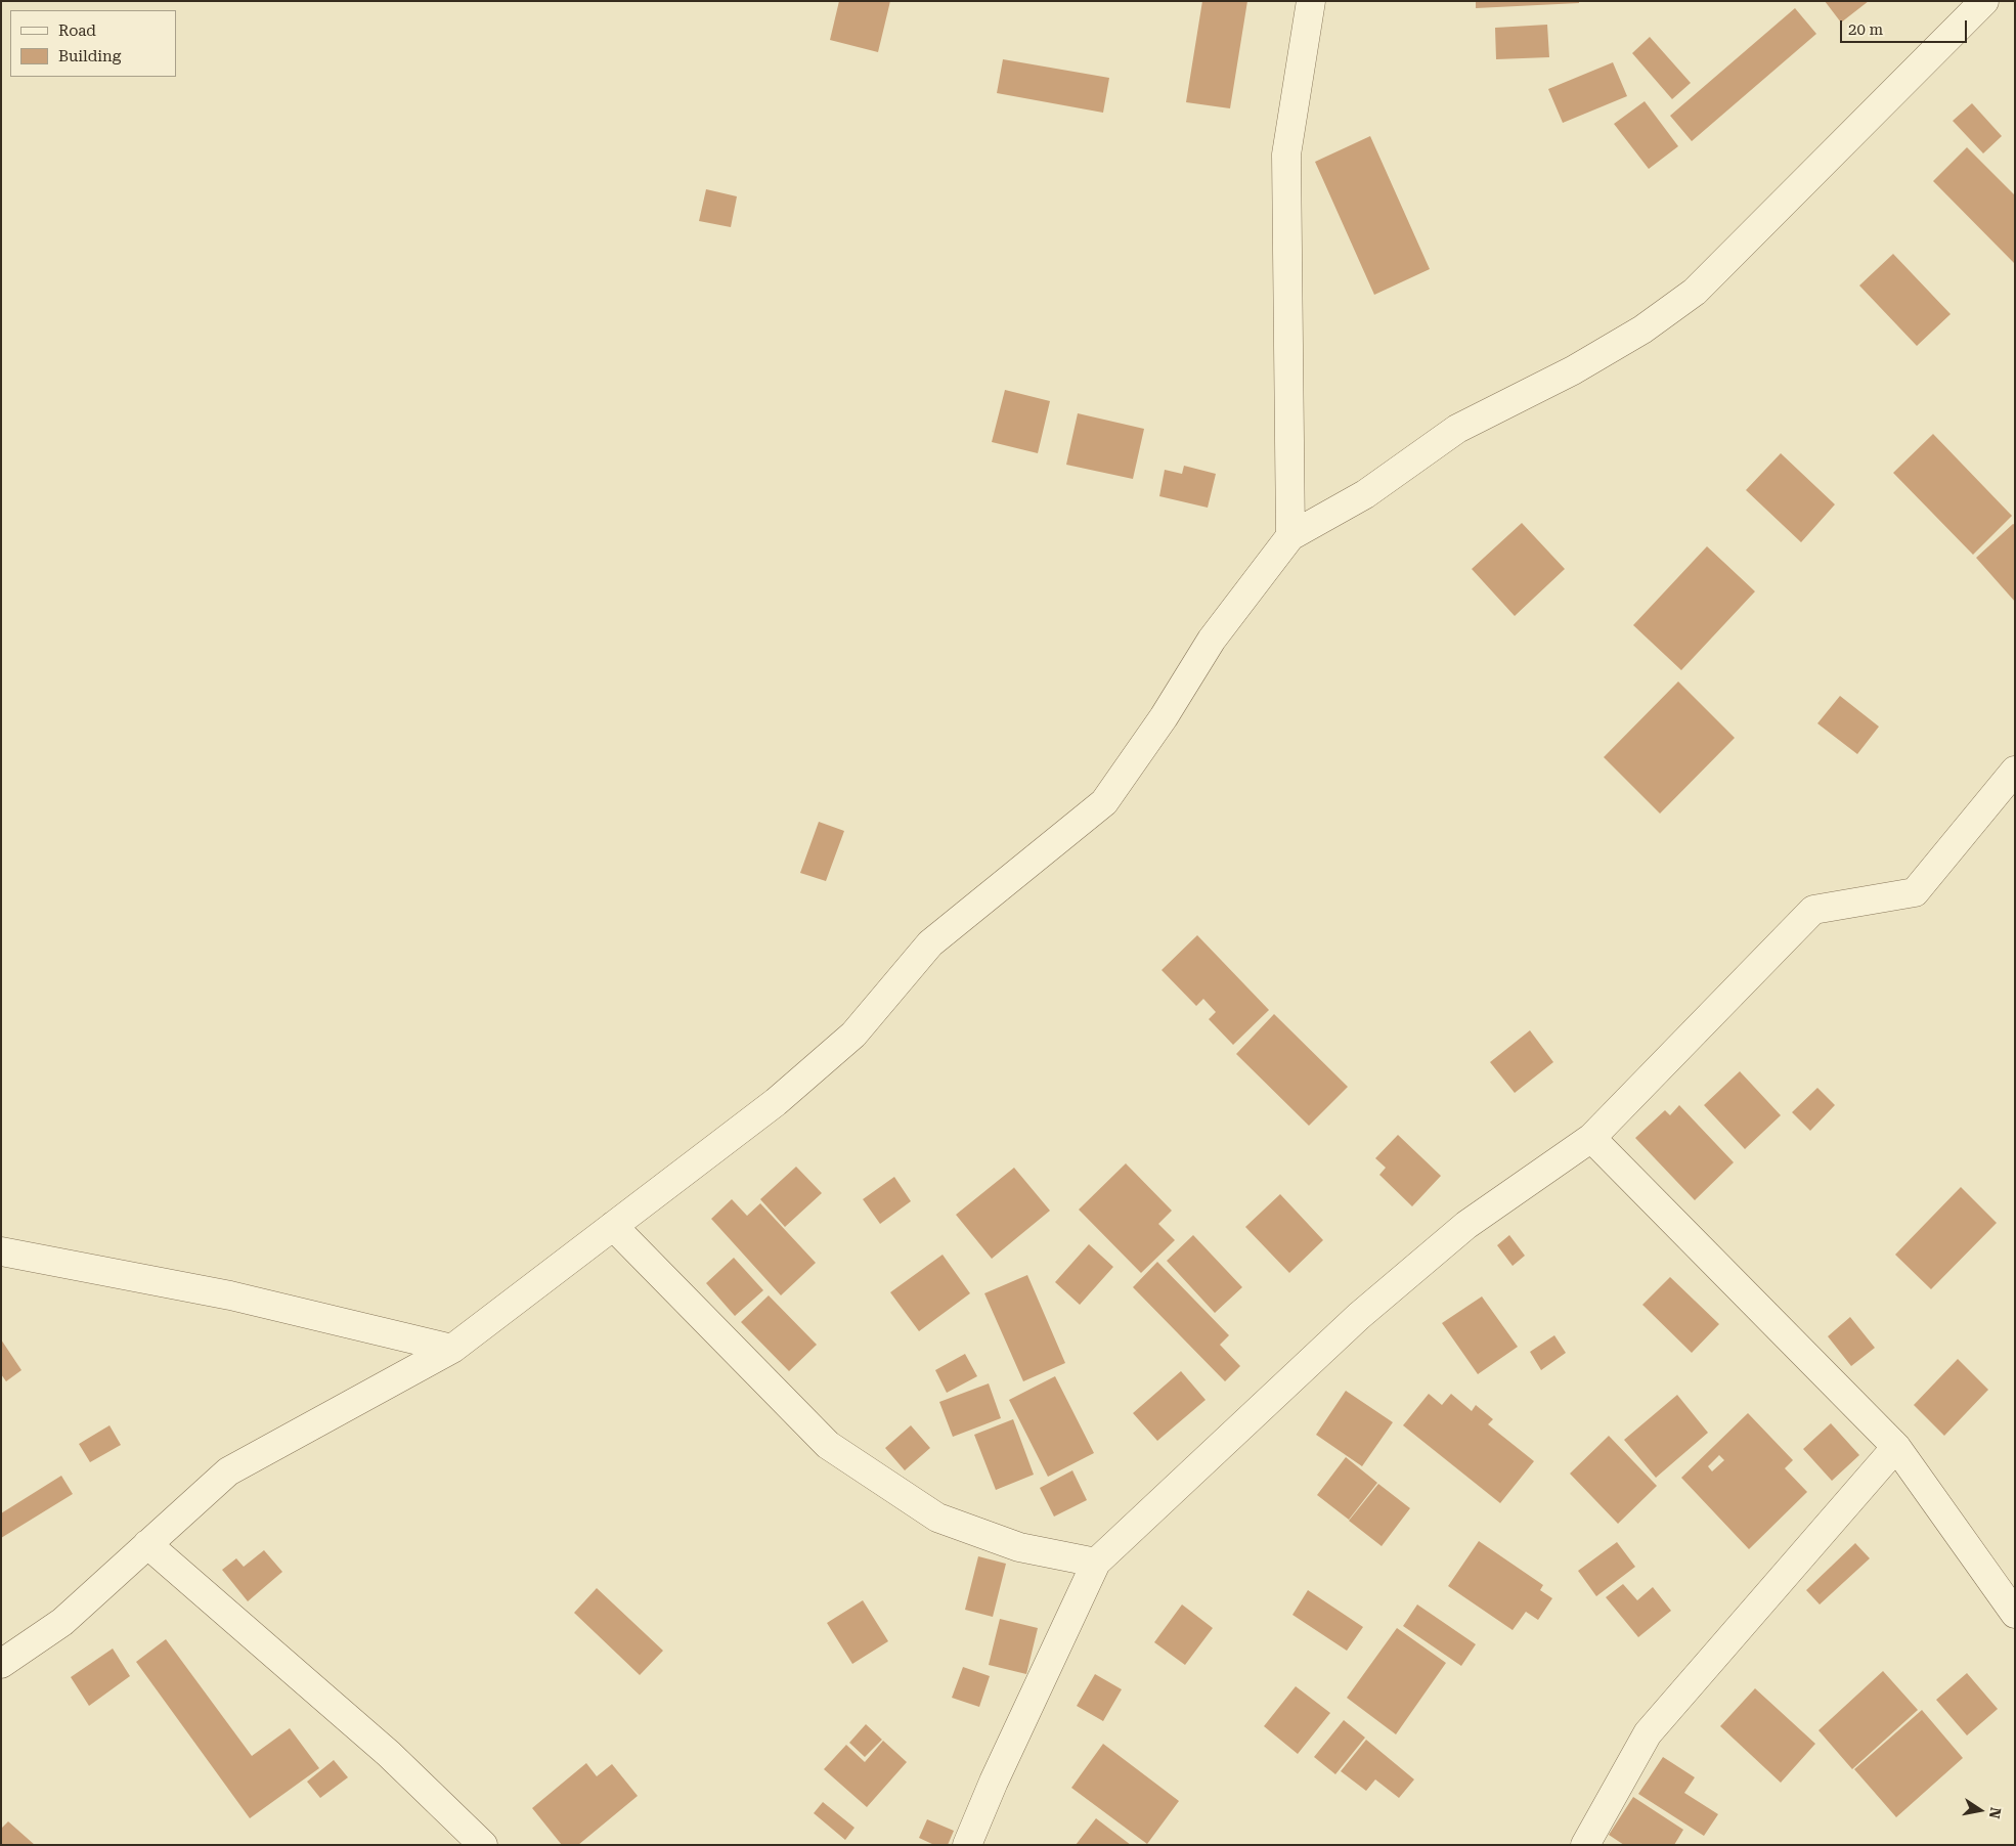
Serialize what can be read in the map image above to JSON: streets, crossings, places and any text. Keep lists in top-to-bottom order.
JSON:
{
  "legend": ["Road", "Building"],
  "scale_bar": "20 m",
  "north": "right"
}
